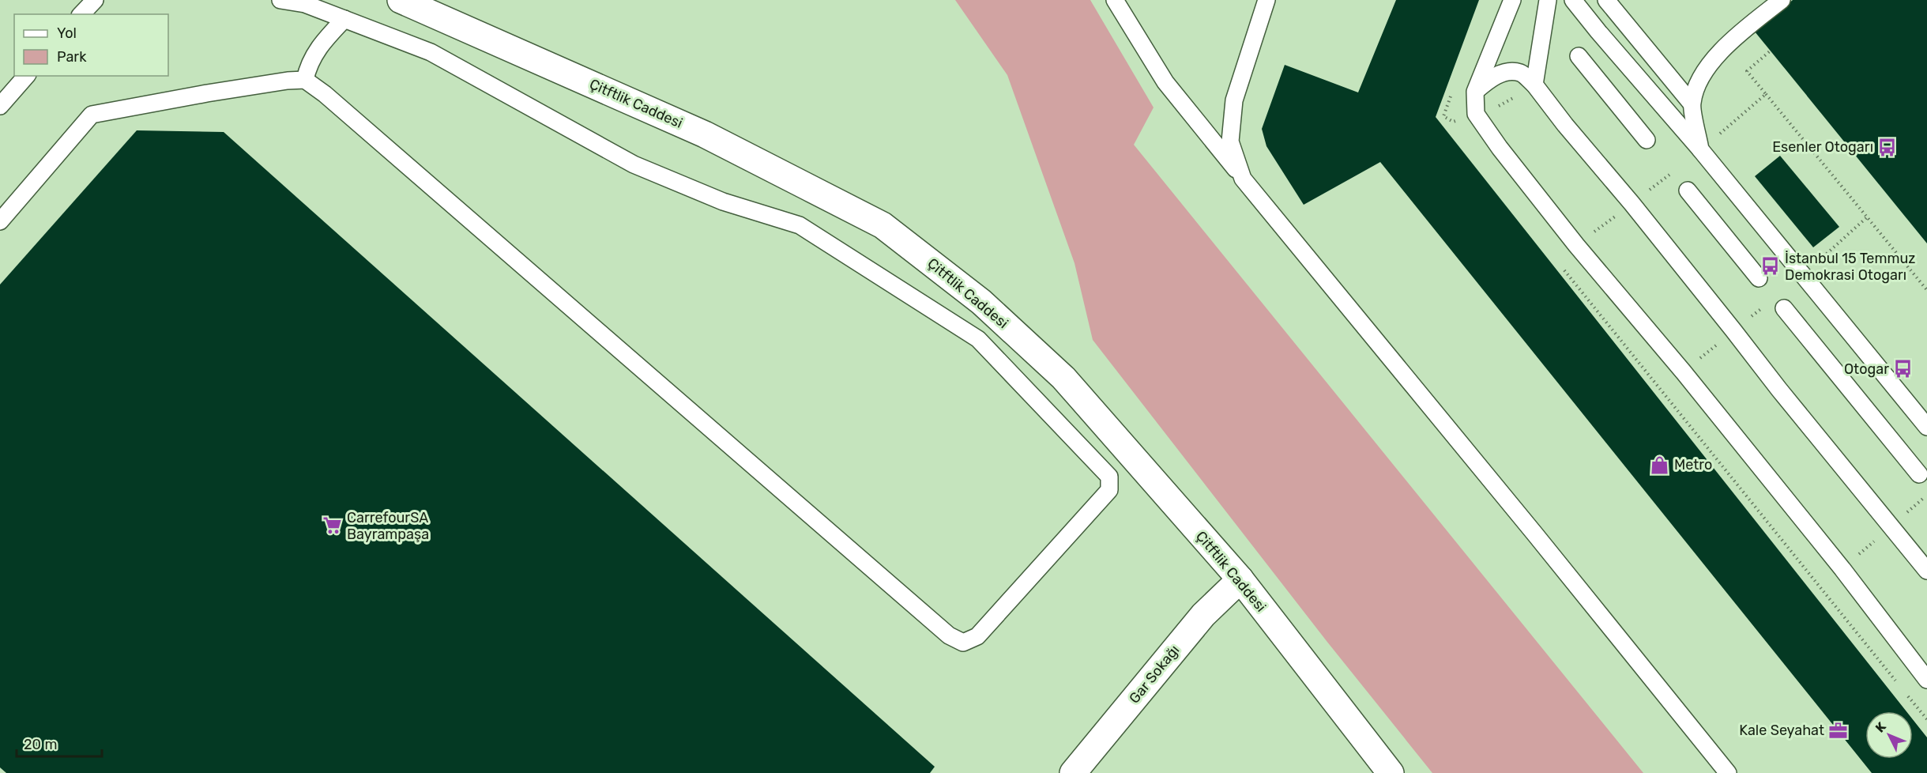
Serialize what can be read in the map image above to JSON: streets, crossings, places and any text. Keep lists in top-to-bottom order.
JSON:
{
  "streets": {
    "street": ["Çitftlik Caddesi", "Gar Sokağı"]
  },
  "crossings": [
    ["Çitftlik Caddesi", "Gar Sokağı"]
  ],
  "places": {
    "bus stop": ["Esenler Otogarı", "İstanbul 15 Temmuz Demokrasi Otogarı", "Otogar"],
    "shop": ["Metro"],
    "supermarket": ["CarrefourSA Bayrampaşa"],
    "office": ["Kale Seyahat"]
  },
  "legend": ["Yol", "Park"],
  "scale_bar": "20 m",
  "north": "top left"
}
